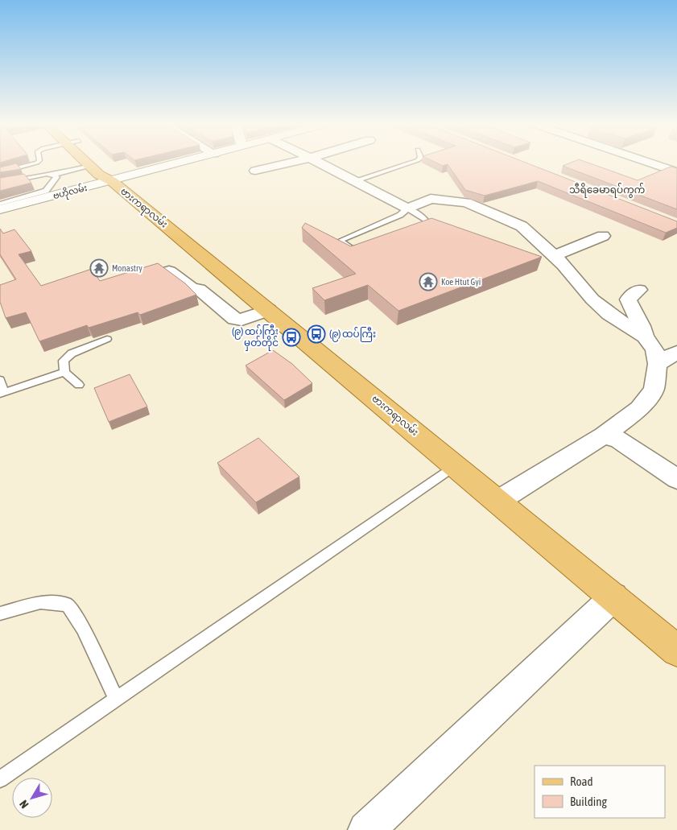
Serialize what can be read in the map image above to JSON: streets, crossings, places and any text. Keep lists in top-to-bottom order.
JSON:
{
  "streets": {
    "main road": ["ဗဟိုလမ်း", "ဗားကရာလမ်း"]
  },
  "crossings": [
    ["ဗဟိုလမ်း", "ဗားကရာလမ်း"]
  ],
  "districts": ["သီရိခေမာရပ်ကွက်"],
  "places": {
    "temple": ["Monastry", "Koe Htut Gyi"],
    "bus stop": ["(၉) ထပ်ကြီး", "(၉) ထပ်ကြီး မှတ်တိုင်"]
  },
  "legend": ["Road", "Building"],
  "north": "bottom left"
}
